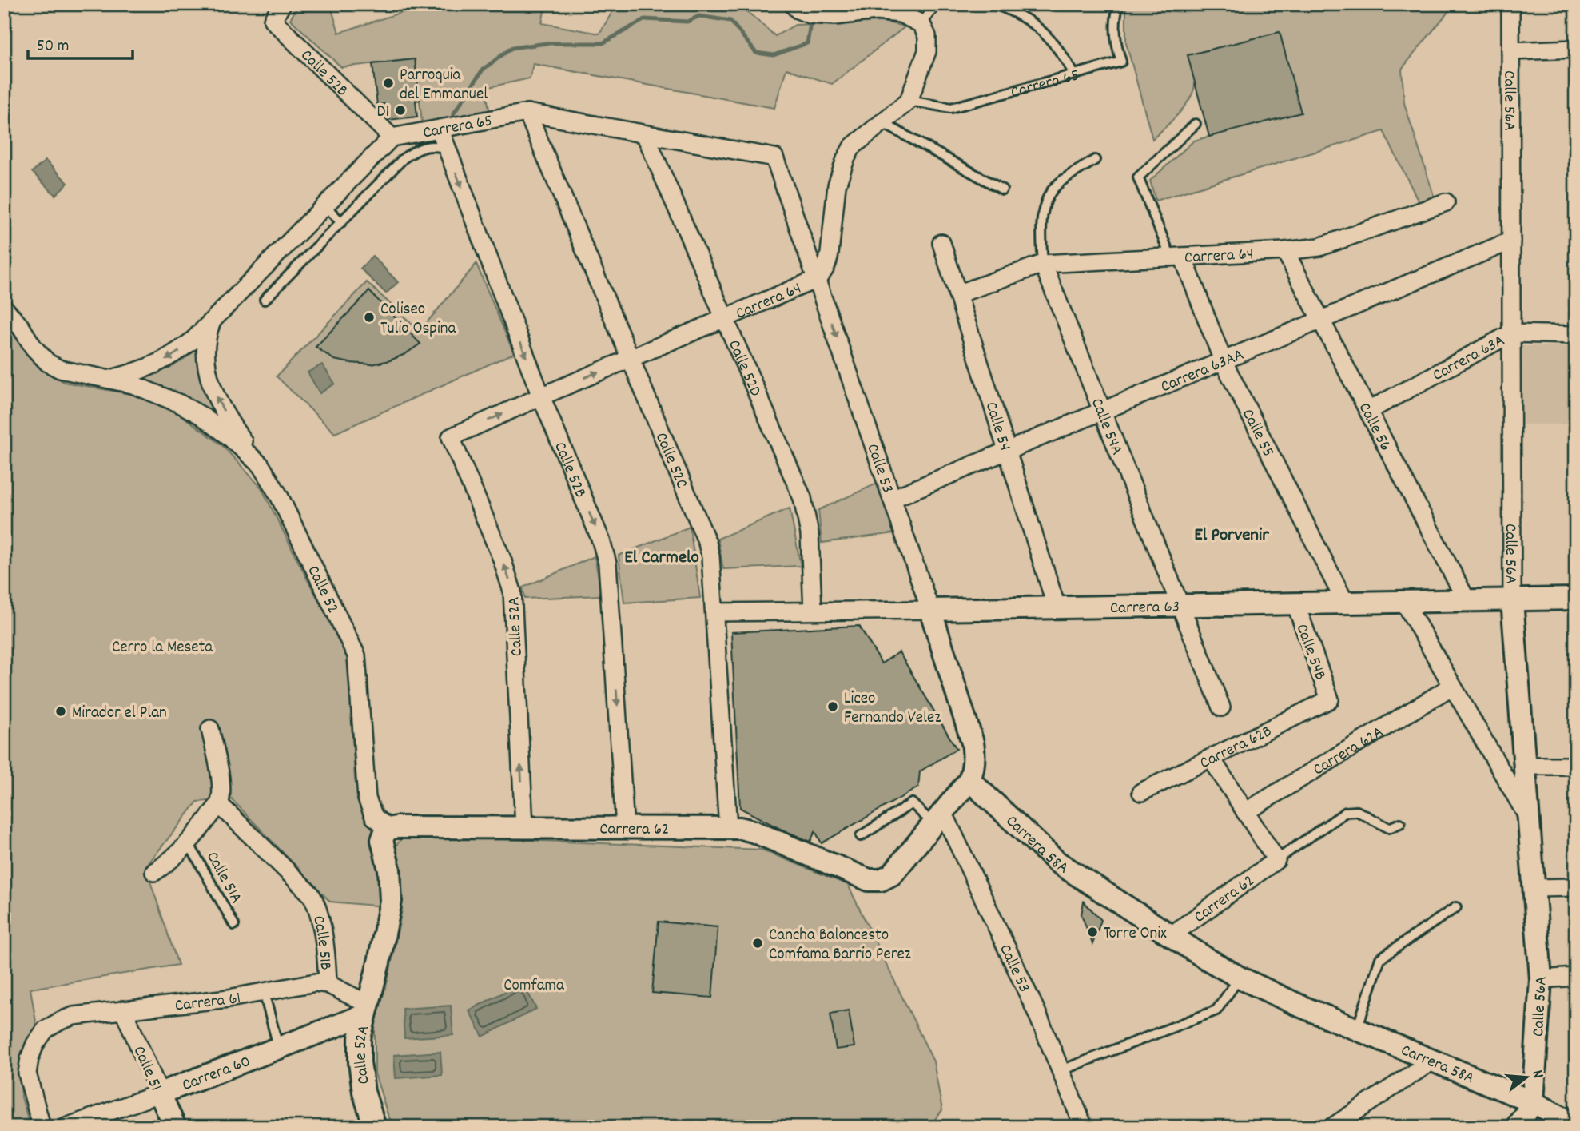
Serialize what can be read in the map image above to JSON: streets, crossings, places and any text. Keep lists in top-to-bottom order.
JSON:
{
  "streets": {
    "street": [
      "Calle 52B",
      "Carrera 65",
      "Calle 56A",
      "Carrera 64",
      "Carrera 63A",
      "Calle 52D",
      "Carrera 63AA",
      "Calle 54",
      "Calle 54A",
      "Calle 56",
      "Calle 55",
      "Calle 52C",
      "Calle 53",
      "Calle 52",
      "Carrera 63",
      "Calle 52A",
      "Calle 54B",
      "Carrera 62B",
      "Carrera 62A",
      "Carrera 62",
      "Carrera 58A",
      "Calle 51B",
      "Carrera 61",
      "Calle 51",
      "Carrera 60"
    ],
    "lane": ["Calle 51A"]
  },
  "crossings": [
    ["Calle 52B", "Carrera 65"],
    ["Calle 52B", "Carrera 64"],
    ["Calle 52B", "Carrera 62"],
    ["Carrera 65", "Carrera 64"],
    ["Carrera 65", "Calle 52D"],
    ["Carrera 65", "Calle 52C"],
    ["Carrera 65", "Calle 53"],
    ["Calle 56A", "Carrera 63A"],
    ["Calle 56A", "Carrera 63AA"],
    ["Calle 56A", "Carrera 63"],
    ["Calle 56A", "Carrera 58A"],
    ["Carrera 64", "Calle 52D"],
    ["Carrera 64", "Calle 54"],
    ["Carrera 64", "Calle 54A"],
    ["Carrera 64", "Calle 56"],
    ["Carrera 64", "Calle 55"],
    ["Carrera 64", "Calle 52C"],
    ["Carrera 64", "Calle 53"],
    ["Carrera 64", "Calle 52A"],
    ["Carrera 63A", "Calle 56"],
    ["Calle 52D", "Carrera 63"],
    ["Carrera 63AA", "Calle 54"],
    ["Carrera 63AA", "Calle 54A"],
    ["Carrera 63AA", "Calle 56"],
    ["Carrera 63AA", "Calle 55"],
    ["Carrera 63AA", "Calle 53"],
    ["Calle 54", "Carrera 63"],
    ["Calle 54A", "Carrera 63"],
    ["Calle 56", "Carrera 63"],
    ["Calle 55", "Carrera 63"],
    ["Calle 52C", "Carrera 63"],
    ["Calle 52C", "Carrera 62"],
    ["Calle 53", "Carrera 63"],
    ["Calle 53", "Carrera 62"],
    ["Calle 53", "Carrera 58A"],
    ["Calle 52", "Carrera 62"],
    ["Carrera 63", "Calle 54B"],
    ["Calle 52A", "Carrera 62"],
    ["Calle 52A", "Carrera 61"],
    ["Calle 52A", "Carrera 60"],
    ["Calle 54B", "Carrera 62B"],
    ["Carrera 62", "Carrera 58A"],
    ["Calle 51B", "Carrera 61"],
    ["Carrera 61", "Calle 51"],
    ["Carrera 61", "Carrera 60"],
    ["Calle 51", "Carrera 60"]
  ],
  "one_way": ["Calle 52B", "Calle 52A"],
  "districts": ["El Porvenir", "El Carmelo"],
  "parks": ["Cerro la Meseta", "Comfama"],
  "places": [
    "Parroquia del Emmanuel",
    "D1",
    "Coliseo Tulio Ospina",
    "Liceo Fernando Velez",
    "Mirador el Plan",
    "Torre Onix",
    "Cancha Baloncesto Comfama Barrio Perez"
  ],
  "scale_bar": "50 m",
  "north": "right"
}
